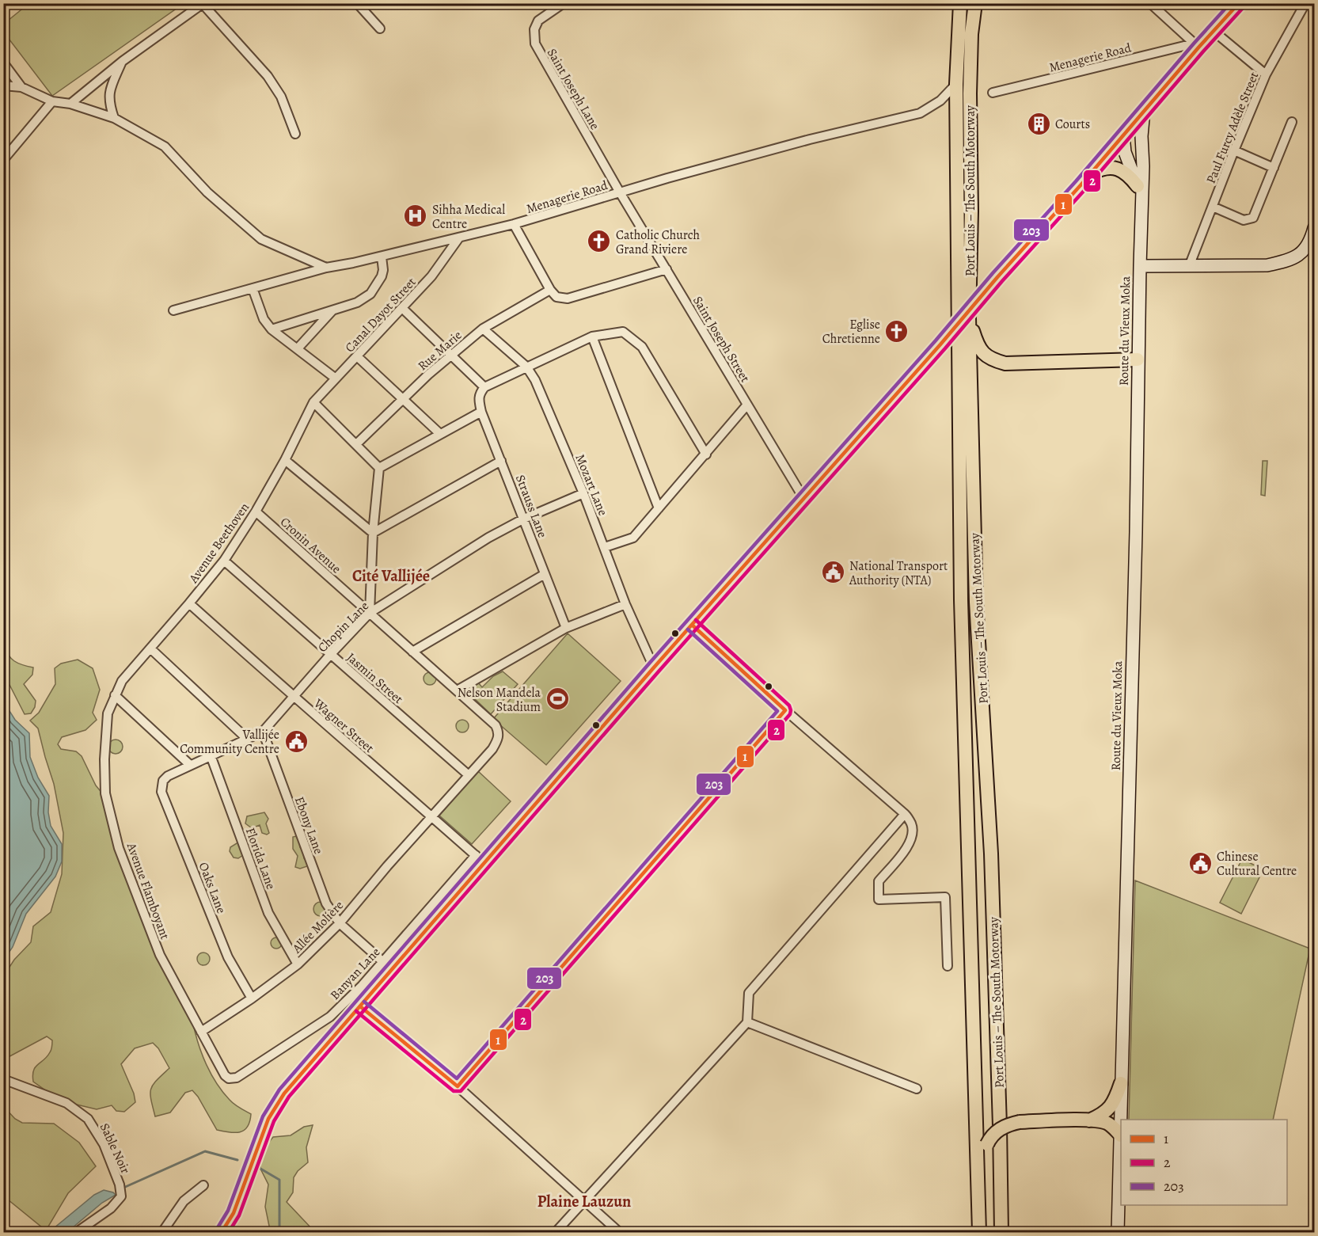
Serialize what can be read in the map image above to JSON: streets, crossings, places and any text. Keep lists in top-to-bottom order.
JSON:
{
  "streets": {
    "main road": ["Port Louis – The South Motorway", "Route du Vieux Moka"],
    "street": [
      "Menagerie Road",
      "Saint Joseph Lane",
      "Paul Furcy Adèle Street",
      "Canal Dayot Street",
      "Saint Joseph Street",
      "Rue Marie",
      "Mozart Lane",
      "Strauss Lane",
      "Avenue Beethoven",
      "Cronin Avenue",
      "Chopin Lane",
      "Jasmin Street",
      "Wagner Street",
      "Ebony Lane",
      "Florida Lane",
      "Oaks Lane",
      "Avenue Flamboyant",
      "Allée Molière",
      "Banyan Lane",
      "Sable Noir"
    ]
  },
  "crossings": [
    ["Menagerie Road", "Saint Joseph Lane"],
    ["Menagerie Road", "Port Louis – The South Motorway"],
    ["Menagerie Road", "Canal Dayot Street"],
    ["Menagerie Road", "Saint Joseph Street"],
    ["Saint Joseph Lane", "Saint Joseph Street"],
    ["Canal Dayot Street", "Avenue Beethoven"],
    ["Rue Marie", "Mozart Lane"],
    ["Mozart Lane", "Chopin Lane"],
    ["Strauss Lane", "Chopin Lane"],
    ["Avenue Beethoven", "Cronin Avenue"],
    ["Avenue Beethoven", "Jasmin Street"],
    ["Avenue Beethoven", "Wagner Street"],
    ["Avenue Beethoven", "Avenue Flamboyant"],
    ["Cronin Avenue", "Chopin Lane"],
    ["Cronin Avenue", "Jasmin Street"],
    ["Cronin Avenue", "Allée Molière"],
    ["Chopin Lane", "Jasmin Street"],
    ["Chopin Lane", "Wagner Street"],
    ["Chopin Lane", "Ebony Lane"],
    ["Chopin Lane", "Florida Lane"],
    ["Chopin Lane", "Oaks Lane"],
    ["Jasmin Street", "Allée Molière"],
    ["Wagner Street", "Allée Molière"],
    ["Wagner Street", "Banyan Lane"],
    ["Ebony Lane", "Allée Molière"],
    ["Ebony Lane", "Banyan Lane"],
    ["Florida Lane", "Allée Molière"],
    ["Oaks Lane", "Allée Molière"],
    ["Avenue Flamboyant", "Allée Molière"],
    ["Avenue Flamboyant", "Banyan Lane"]
  ],
  "districts": ["Cité Vallijée", "Plaine Lauzun"],
  "places": {
    "building": ["Courts"],
    "hospital": ["Sihha Medical Centre"],
    "church": ["Catholic Church Grand Riviere", "Eglise Chretienne"],
    "public building": ["National Transport Authority (NTA)", "Vallijée Community Centre", "Chinese Cultural Centre"],
    "sports": ["Nelson Mandela Stadium"]
  },
  "lines": ["transit line 1", "transit line 203", "transit line 2"],
  "legend": ["1", "2", "203"]
}
